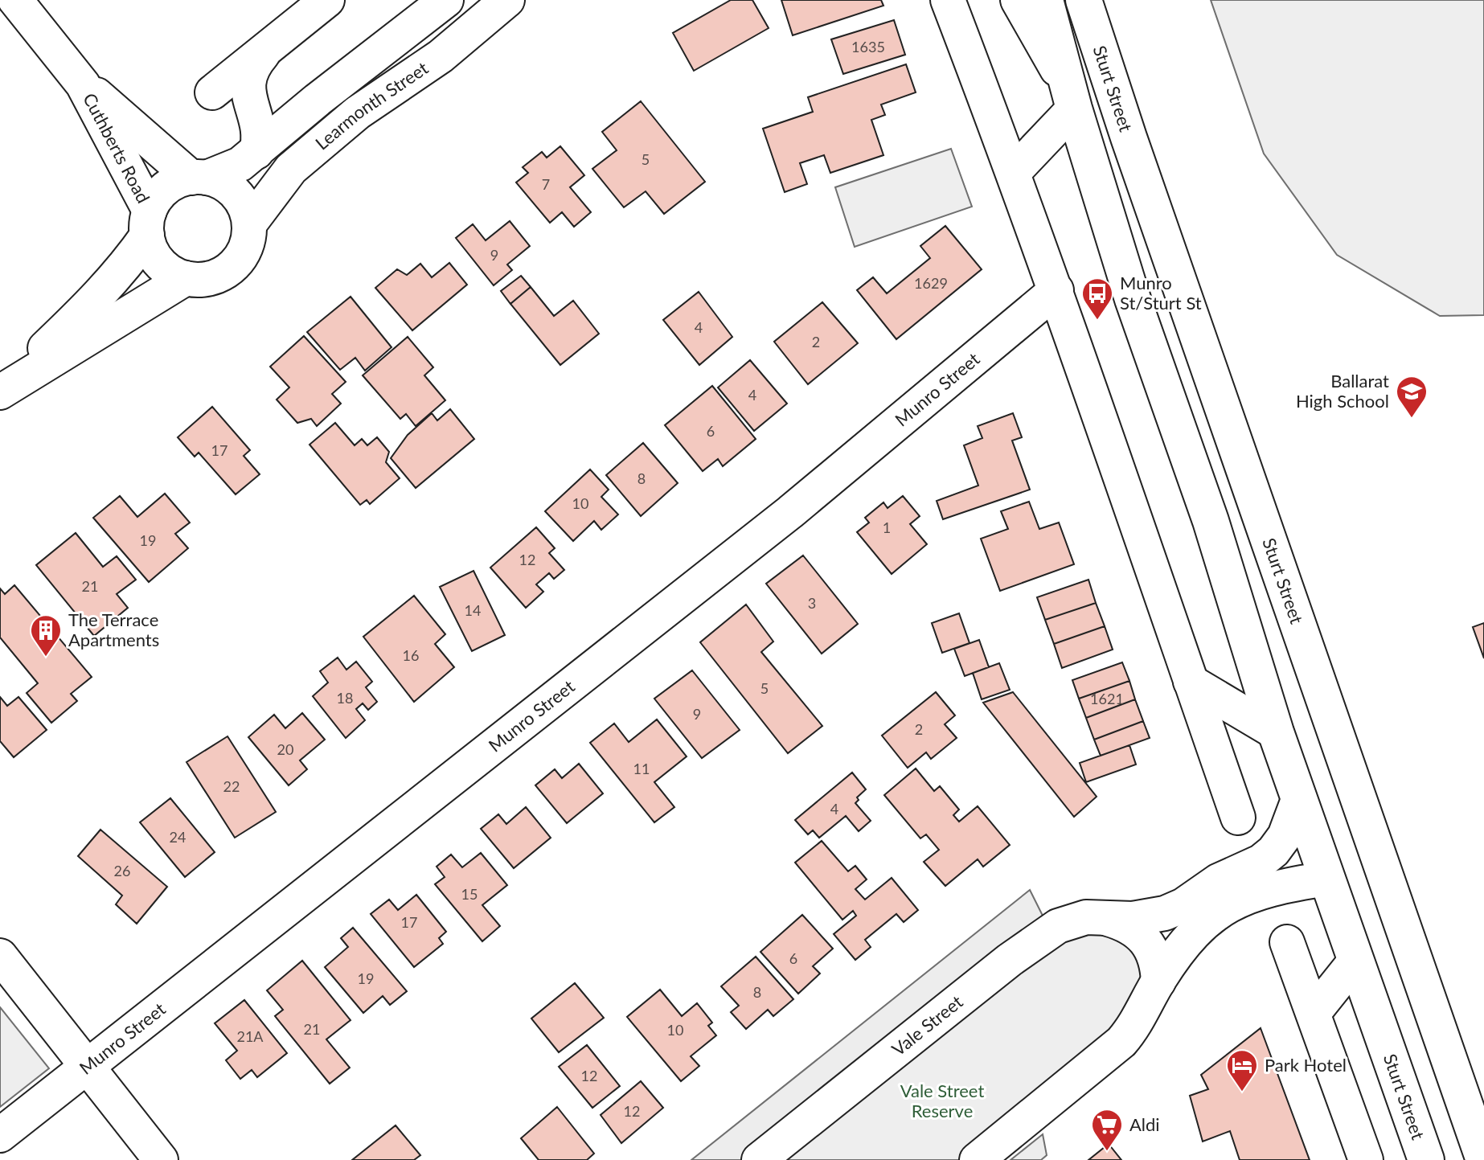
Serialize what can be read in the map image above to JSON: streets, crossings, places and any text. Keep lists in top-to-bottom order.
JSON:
{
  "streets": {
    "main road": ["Sturt Street"],
    "street": [
      "Learmonth Street",
      "Cuthberts Road",
      "Munro Street",
      "Vale Street"
    ]
  },
  "crossings": [
    ["Sturt Street", "Vale Street"],
    ["Learmonth Street", "Cuthberts Road"]
  ],
  "parks": ["Vale Street Reserve"],
  "places": {
    "bus stop": ["Munro St/Sturt St"],
    "school or university": ["Ballarat High School"],
    "building": ["The Terrace Apartments"],
    "hotel": ["Park Hotel"],
    "supermarket": ["Aldi"]
  },
  "house_numbers": [
    "1635",
    "5",
    "7",
    "9",
    "1629",
    "4",
    "2",
    "4",
    "6",
    "17",
    "8",
    "10",
    "1",
    "19",
    "12",
    "21",
    "3",
    "14",
    "16",
    "5",
    "18",
    "1621",
    "9",
    "2",
    "20",
    "11",
    "22",
    "4",
    "24",
    "26",
    "15",
    "17",
    "6",
    "19",
    "8",
    "21",
    "10",
    "21A",
    "12",
    "12"
  ]
}
